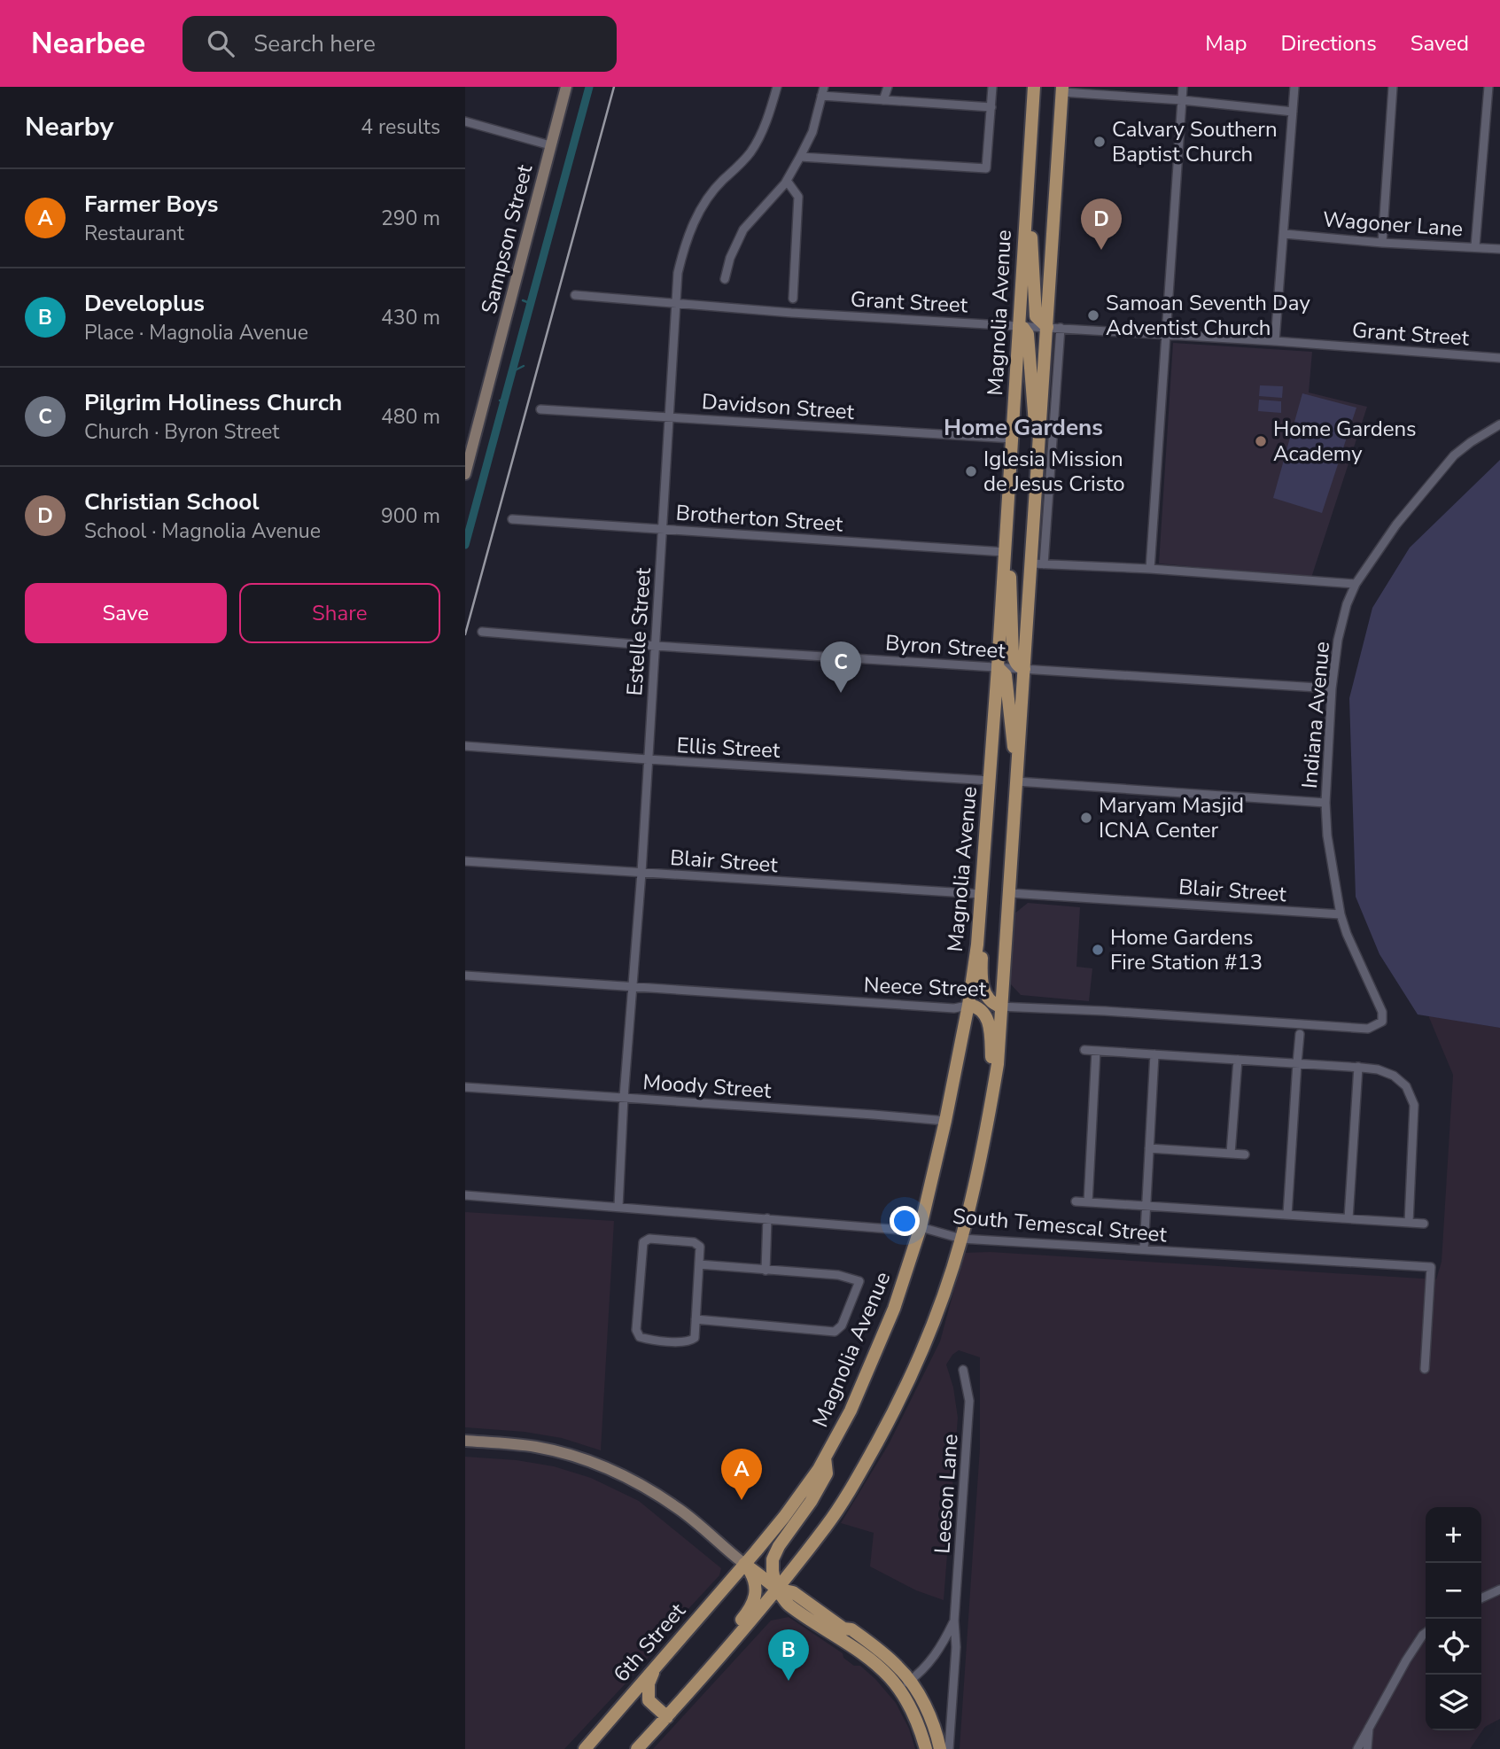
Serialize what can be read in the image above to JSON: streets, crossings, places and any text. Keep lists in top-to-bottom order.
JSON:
{
  "streets": {
    "main road": ["Magnolia Avenue", "6th Street"],
    "street": [
      "Wagoner Lane",
      "Sampson Street",
      "Grant Street",
      "Davidson Street",
      "Brotherton Street",
      "Estelle Street",
      "Byron Street",
      "Indiana Avenue",
      "Ellis Street",
      "Blair Street",
      "Neece Street",
      "Moody Street",
      "South Temescal Street",
      "Leeson Lane"
    ]
  },
  "crossings": [
    ["Grant Street", "Magnolia Avenue"],
    ["Grant Street", "Estelle Street"],
    ["Magnolia Avenue", "Davidson Street"],
    ["Magnolia Avenue", "Brotherton Street"],
    ["Magnolia Avenue", "Byron Street"],
    ["Magnolia Avenue", "Ellis Street"],
    ["Magnolia Avenue", "Blair Street"],
    ["Magnolia Avenue", "Neece Street"],
    ["Magnolia Avenue", "Moody Street"],
    ["Magnolia Avenue", "South Temescal Street"],
    ["Magnolia Avenue", "6th Street"],
    ["Davidson Street", "Estelle Street"],
    ["Brotherton Street", "Estelle Street"],
    ["Estelle Street", "Byron Street"],
    ["Estelle Street", "Ellis Street"],
    ["Estelle Street", "Blair Street"],
    ["Estelle Street", "Neece Street"],
    ["Estelle Street", "Moody Street"],
    ["Estelle Street", "South Temescal Street"],
    ["Byron Street", "Indiana Avenue"],
    ["Indiana Avenue", "Blair Street"],
    ["Indiana Avenue", "Neece Street"]
  ],
  "districts": ["Home Gardens"],
  "places": [
    "Calvary Southern Baptist Church",
    "Samoan Seventh Day Adventist Church",
    "Home Gardens Academy",
    "Iglesia Mission de Jesus Cristo",
    "Maryam Masjid ICNA Center",
    "Home Gardens Fire Station #13"
  ],
  "page": {
    "header": "Nearbee",
    "search": "Search here",
    "nav": ["Map", "Directions", "Saved"],
    "heading": ["Nearby", "4 results"],
    "list": [
      {
        "mark": "A",
        "name": "Farmer Boys",
        "note": "Restaurant",
        "value": "290 m"
      },
      {
        "mark": "B",
        "name": "Developlus",
        "note": "Place · Magnolia Avenue",
        "value": "430 m"
      },
      {
        "mark": "C",
        "name": "Pilgrim Holiness Church",
        "note": "Church · Byron Street",
        "value": "480 m"
      },
      {
        "mark": "D",
        "name": "Christian School",
        "note": "School · Magnolia Avenue",
        "value": "900 m"
      }
    ],
    "pins": [
      "D",
      "C",
      "A",
      "B"
    ],
    "buttons": ["Save", "Share"],
    "map_buttons": ["+", "−"]
  }
}
